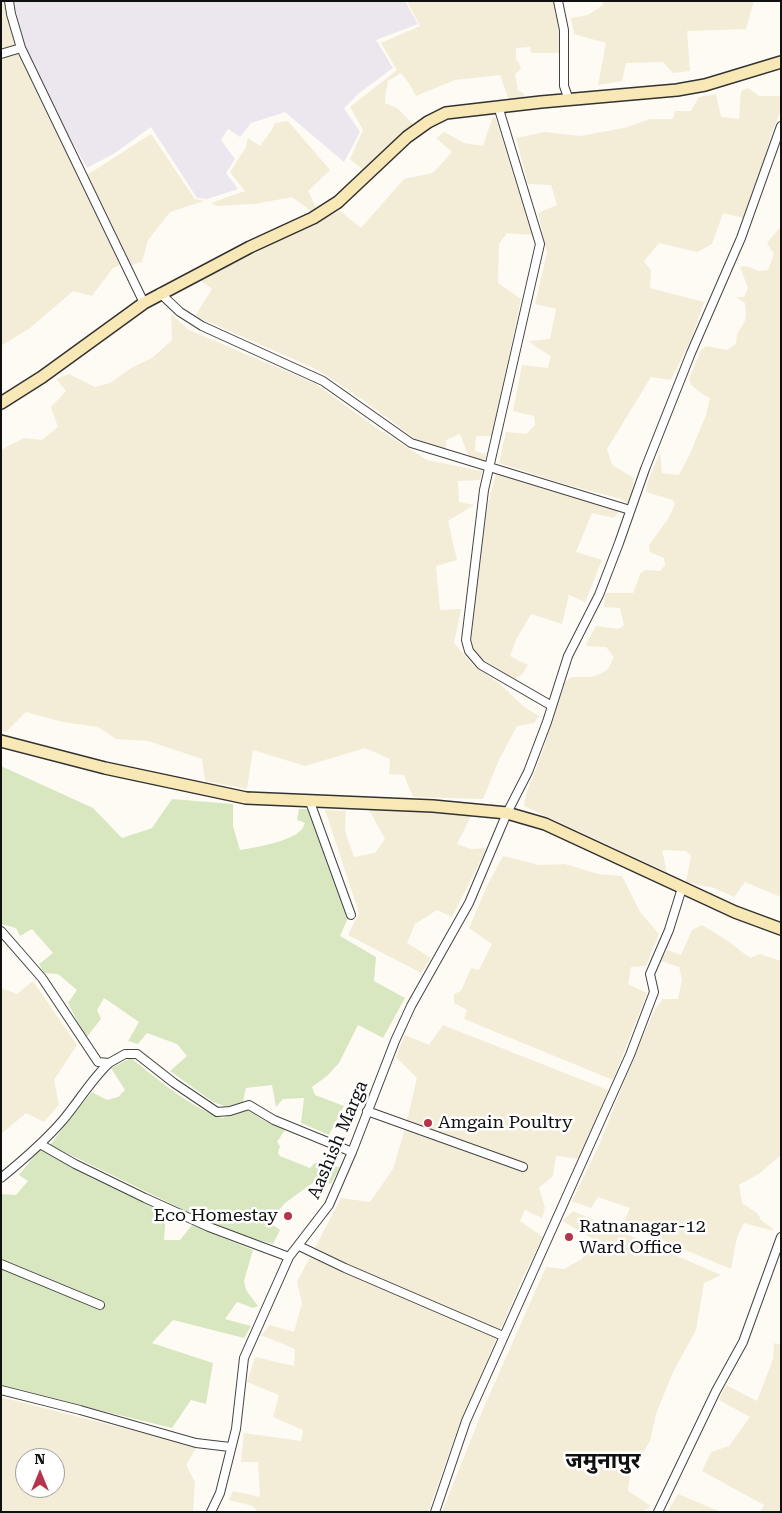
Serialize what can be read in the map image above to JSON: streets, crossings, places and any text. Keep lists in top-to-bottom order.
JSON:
{
  "streets": {
    "street": ["Aashish Marga"]
  },
  "districts": ["जमुनापुर"],
  "places": ["Amgain Poultry", "Eco Homestay", "Ratnanagar-12 Ward Office"],
  "north": "top"
}
